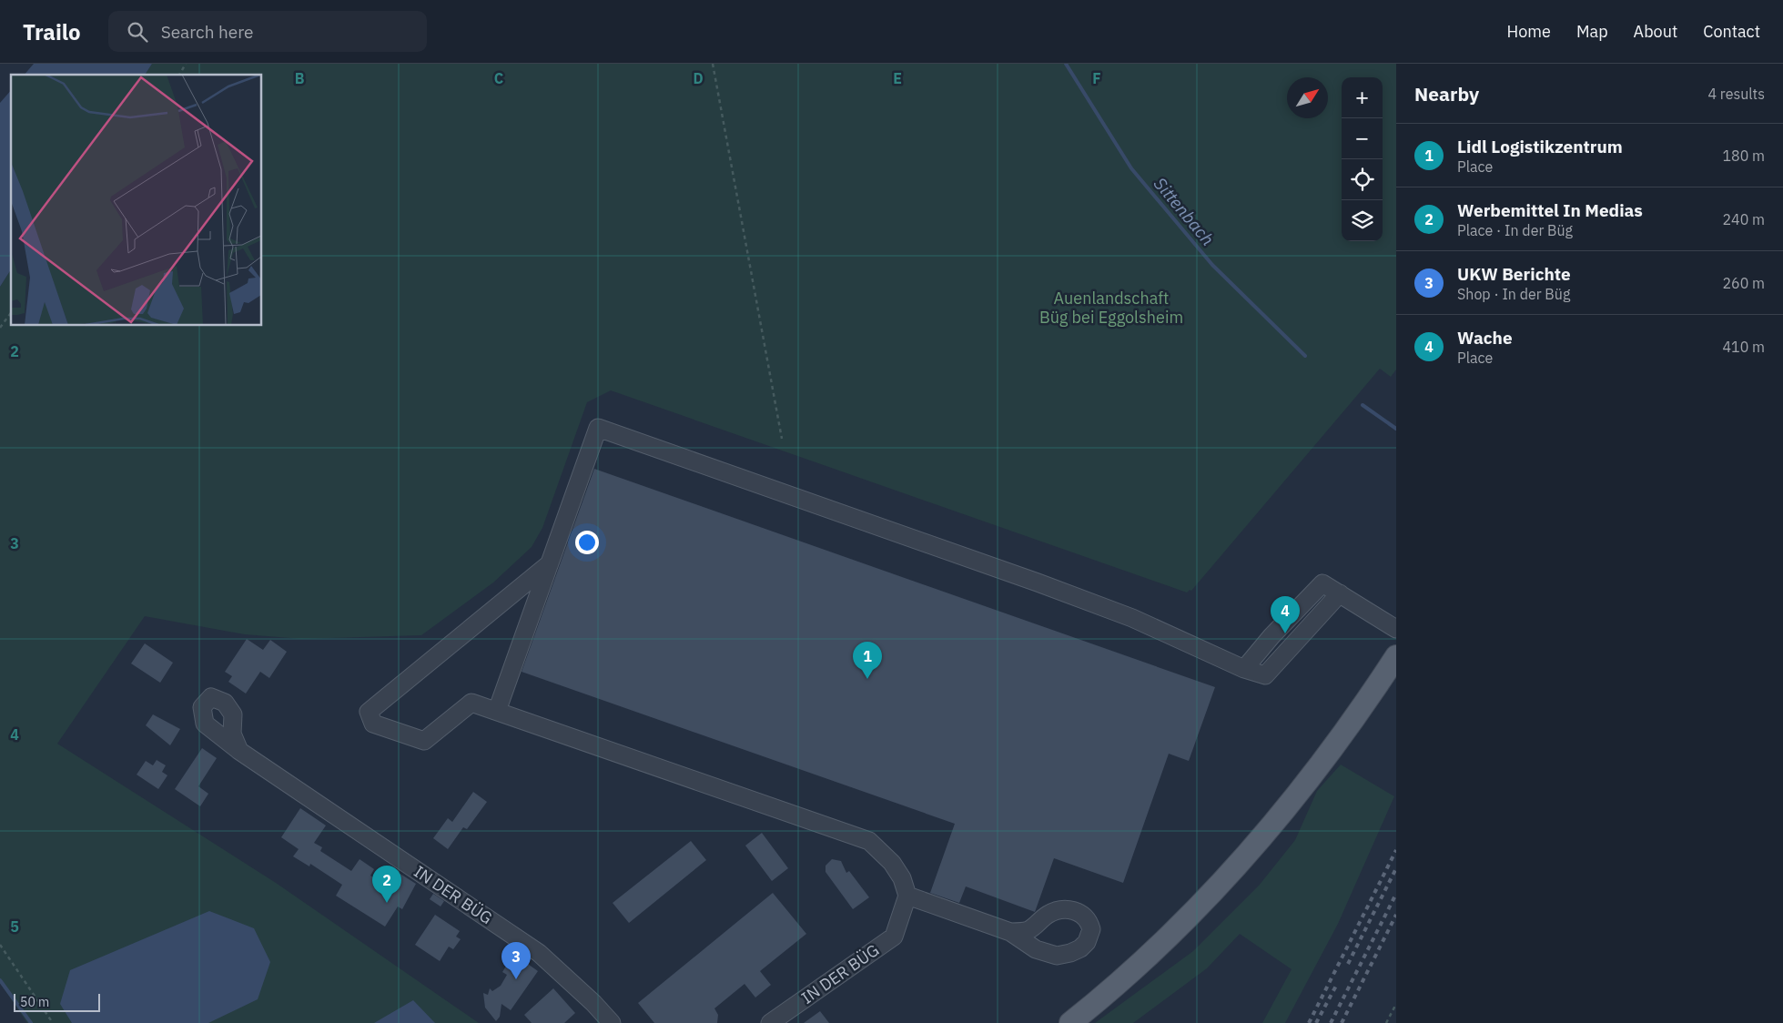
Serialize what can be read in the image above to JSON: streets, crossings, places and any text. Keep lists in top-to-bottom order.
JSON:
{
  "streets": {
    "street": ["IN DER BÜG"]
  },
  "water": ["Sittenbach"],
  "parks": ["Auenlandschaft Büg bei Eggolsheim"],
  "scale_bar": "50 m",
  "north": "top right",
  "page": {
    "header": "Trailo",
    "search": "Search here",
    "nav": [
      "Home",
      "Map",
      "About",
      "Contact"
    ],
    "heading": ["Nearby", "4 results"],
    "map_buttons": ["+", "−"],
    "list": [
      {
        "mark": "1",
        "name": "Lidl Logistikzentrum",
        "note": "Place",
        "value": "180 m"
      },
      {
        "mark": "2",
        "name": "Werbemittel In Medias",
        "note": "Place · In der Büg",
        "value": "240 m"
      },
      {
        "mark": "3",
        "name": "UKW Berichte",
        "note": "Shop · In der Büg",
        "value": "260 m"
      },
      {
        "mark": "4",
        "name": "Wache",
        "note": "Place",
        "value": "410 m"
      }
    ],
    "pins": [
      "4",
      "1",
      "2",
      "3"
    ],
    "scale": "50 m"
  },
  "grid": {
    "columns": [
      "B",
      "C",
      "D",
      "E",
      "F"
    ],
    "rows": [
      "2",
      "3",
      "4",
      "5"
    ]
  }
}
